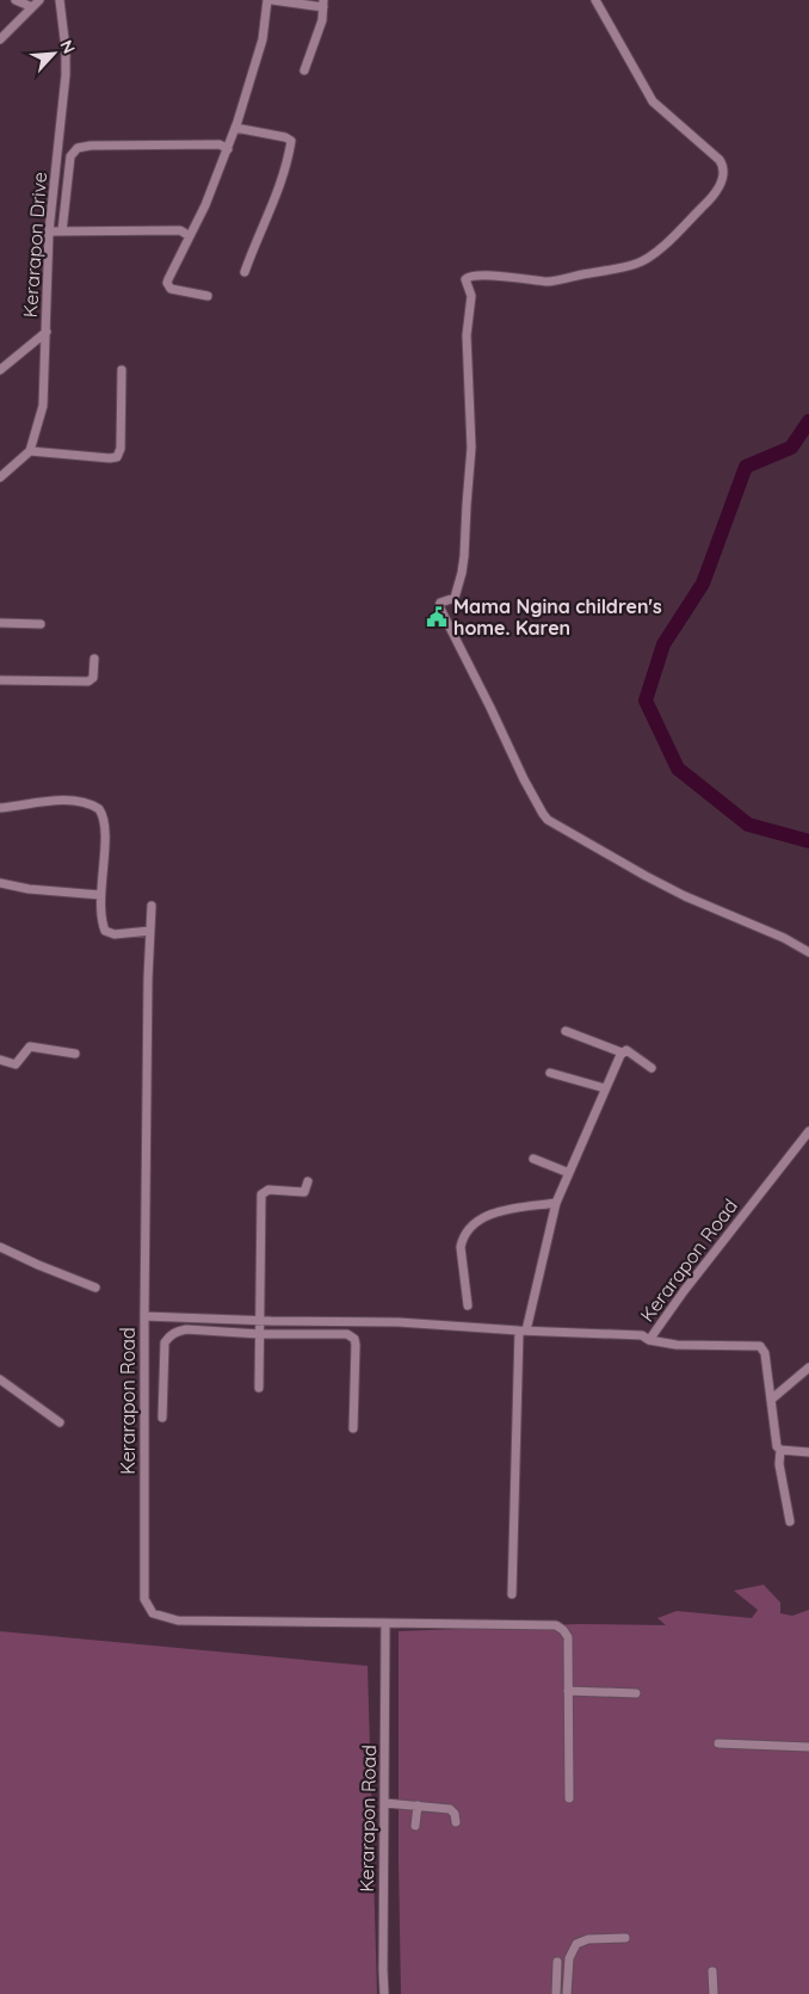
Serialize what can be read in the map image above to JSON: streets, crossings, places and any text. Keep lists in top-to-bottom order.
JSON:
{
  "streets": {
    "street": ["Kerarapon Drive", "Kerarapon Road"]
  },
  "places": {
    "public building": ["Mama Ngina children's home. Karen"]
  },
  "north": "top right"
}
